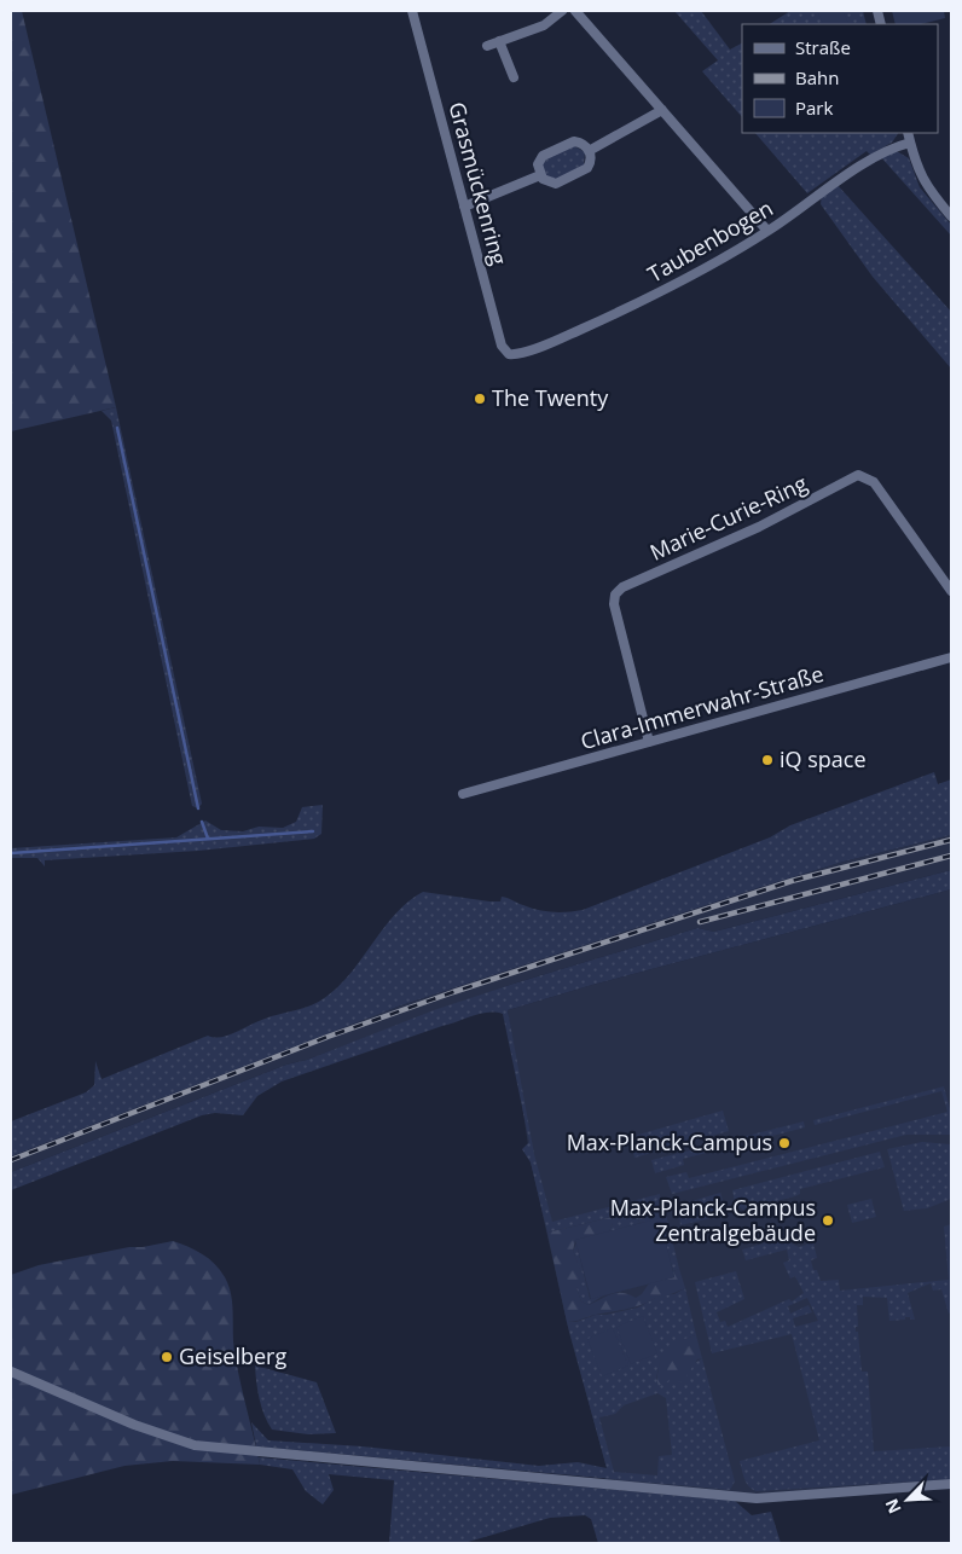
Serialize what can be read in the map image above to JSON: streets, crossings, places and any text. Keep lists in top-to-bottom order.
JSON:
{
  "streets": {
    "street": [
      "Grasmückenring",
      "Taubenbogen",
      "Marie-Curie-Ring",
      "Clara-Immerwahr-Straße"
    ]
  },
  "crossings": [
    ["Grasmückenring", "Taubenbogen"],
    ["Marie-Curie-Ring", "Clara-Immerwahr-Straße"]
  ],
  "places": [
    "The Twenty",
    "iQ space",
    "Max-Planck-Campus",
    "Max-Planck-Campus Zentralgebäude",
    "Geiselberg"
  ],
  "legend": ["Straße", "Bahn", "Park"],
  "north": "bottom left"
}
